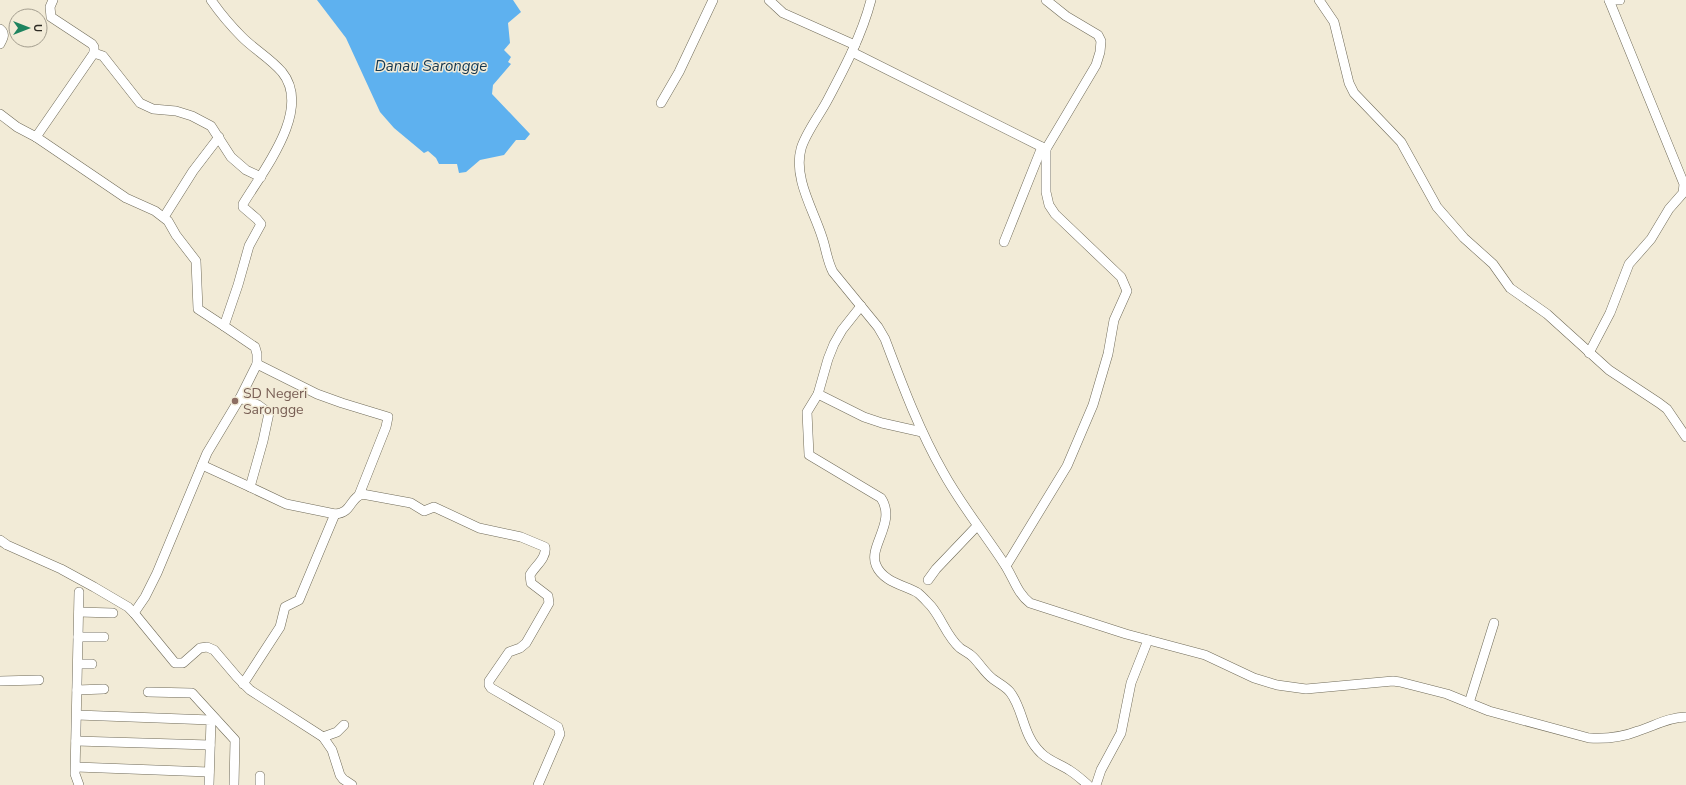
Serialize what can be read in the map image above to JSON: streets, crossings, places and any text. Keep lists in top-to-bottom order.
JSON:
{
  "water": ["Danau Sarongge"],
  "places": ["SD Negeri Sarongge"],
  "north": "right"
}
